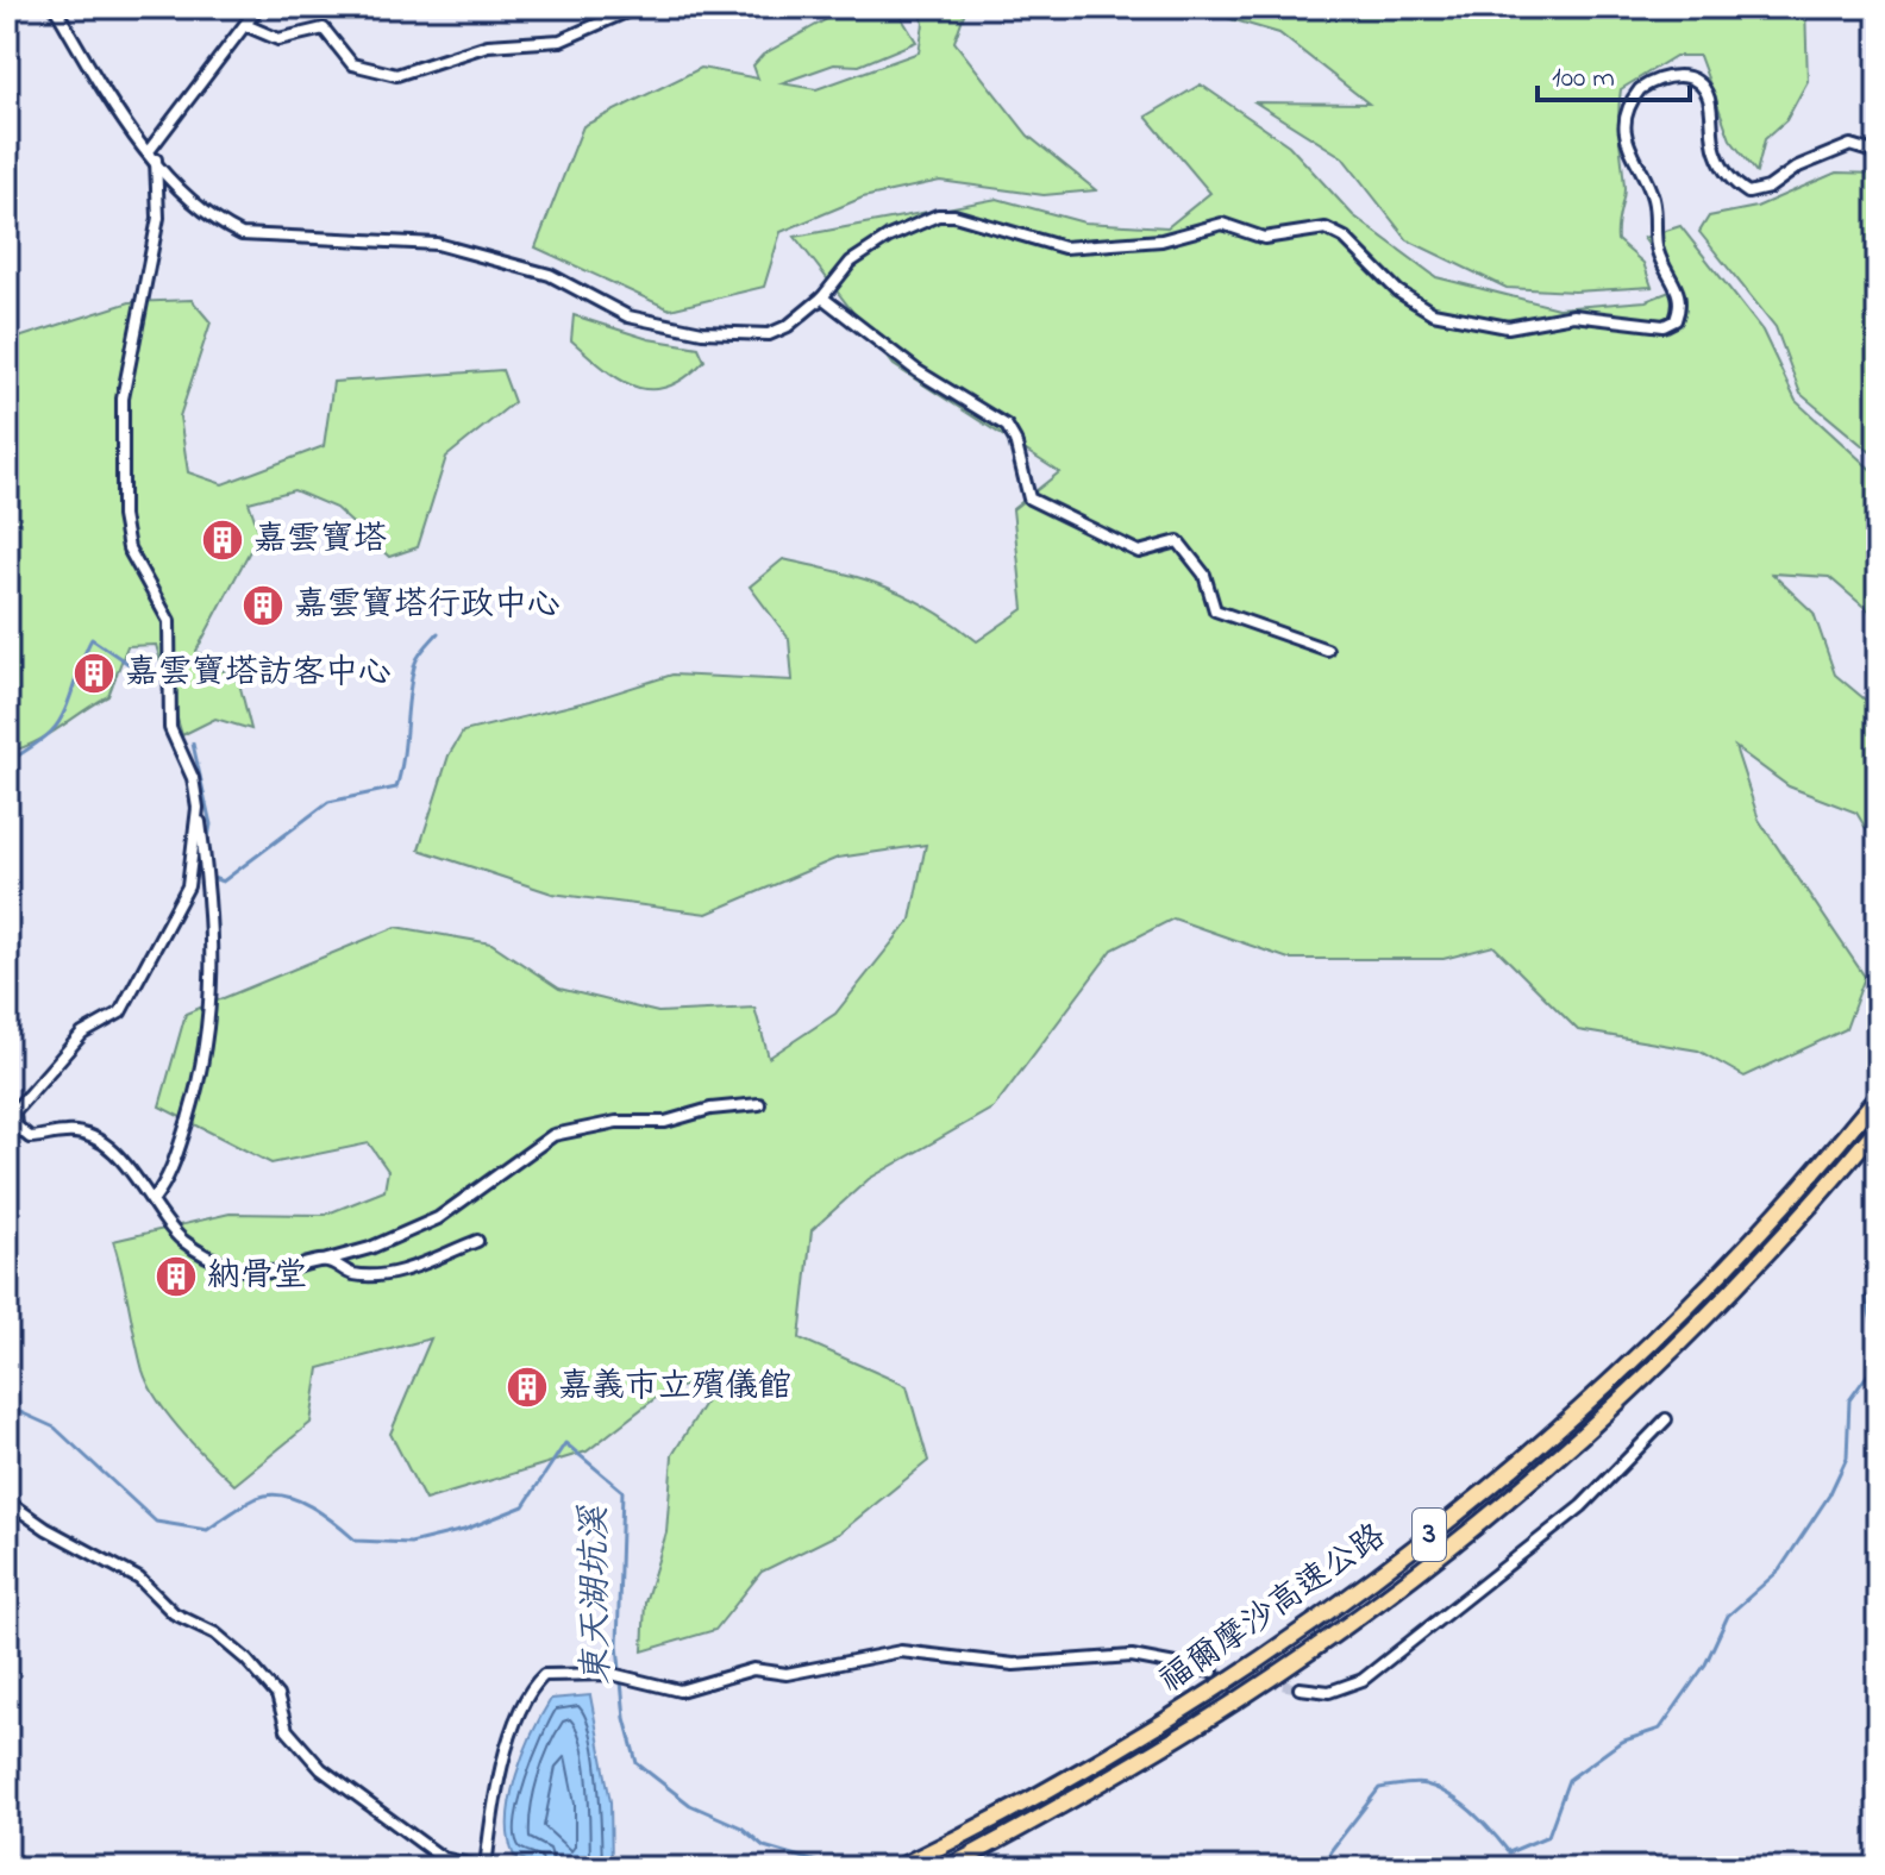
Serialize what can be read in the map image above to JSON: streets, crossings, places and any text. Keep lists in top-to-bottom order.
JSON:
{
  "streets": {
    "highway": ["3", "福爾摩沙高速公路"]
  },
  "water": ["東天湖坑溪"],
  "places": {
    "building": [
      "嘉雲寶塔",
      "嘉雲寶塔行政中心",
      "嘉雲寶塔訪客中心",
      "納骨堂",
      "嘉義市立殯儀館"
    ]
  },
  "scale_bar": "100 m"
}
